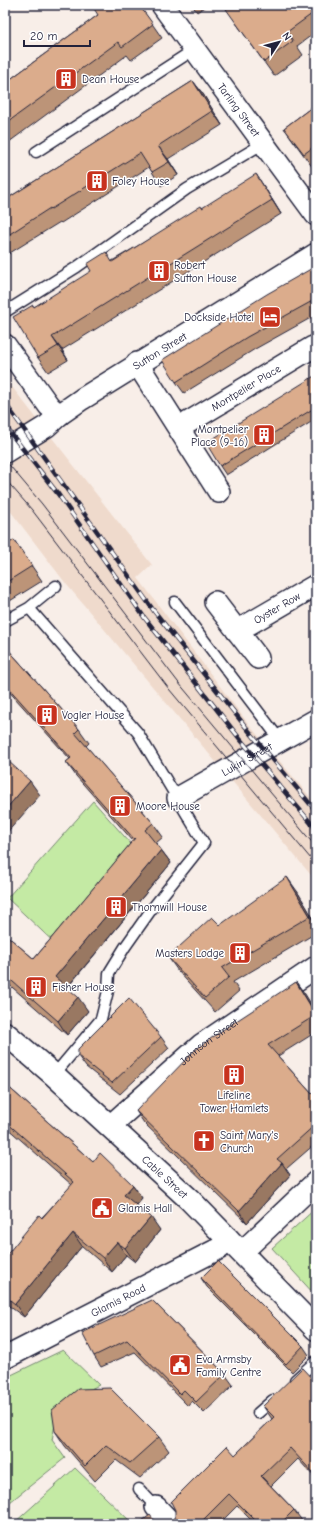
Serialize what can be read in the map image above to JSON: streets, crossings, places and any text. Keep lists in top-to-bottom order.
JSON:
{
  "streets": {
    "main road": ["Cable Street"],
    "street": [
      "Tarling Street",
      "Sutton Street",
      "Montpelier Place",
      "Oyster Row",
      "Lukin Street",
      "Johnson Street",
      "Glamis Road"
    ]
  },
  "crossings": [
    ["Johnson Street", "Cable Street"],
    ["Cable Street", "Glamis Road"]
  ],
  "places": {
    "building": [
      "Dean House",
      "Foley House",
      "Robert Sutton House",
      "Montpelier Place (9-16)",
      "Vogler House",
      "Moore House",
      "Thornwill House",
      "Masters Lodge",
      "Fisher House",
      "Lifeline Tower Hamlets"
    ],
    "hotel": ["Dockside Hotel"],
    "church": ["Saint Mary's Church"],
    "public building": ["Glamis Hall", "Eva Armsby Family Centre"]
  },
  "scale_bar": "20 m",
  "north": "top right"
}
